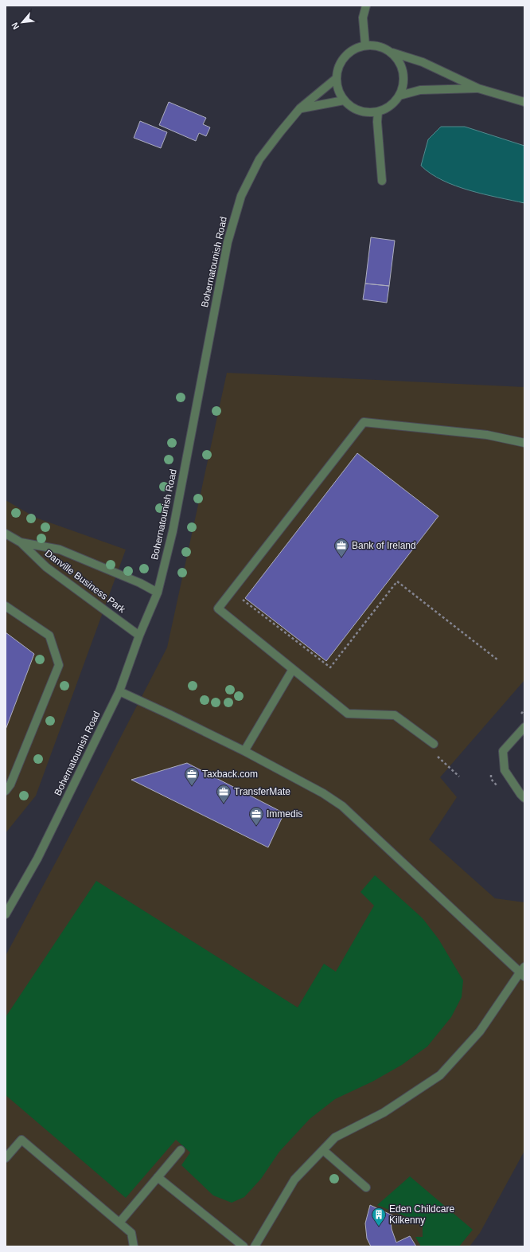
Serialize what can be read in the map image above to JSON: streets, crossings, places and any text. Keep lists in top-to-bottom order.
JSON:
{
  "streets": {
    "street": ["Bohernatounish Road", "Danville Business Park"]
  },
  "crossings": [
    ["Bohernatounish Road", "Danville Business Park"]
  ],
  "places": {
    "office": [
      "Bank of Ireland",
      "Taxback.com",
      "TransferMate",
      "Immedis"
    ],
    "building": ["Eden Childcare Kilkenny"]
  },
  "north": "bottom left"
}
